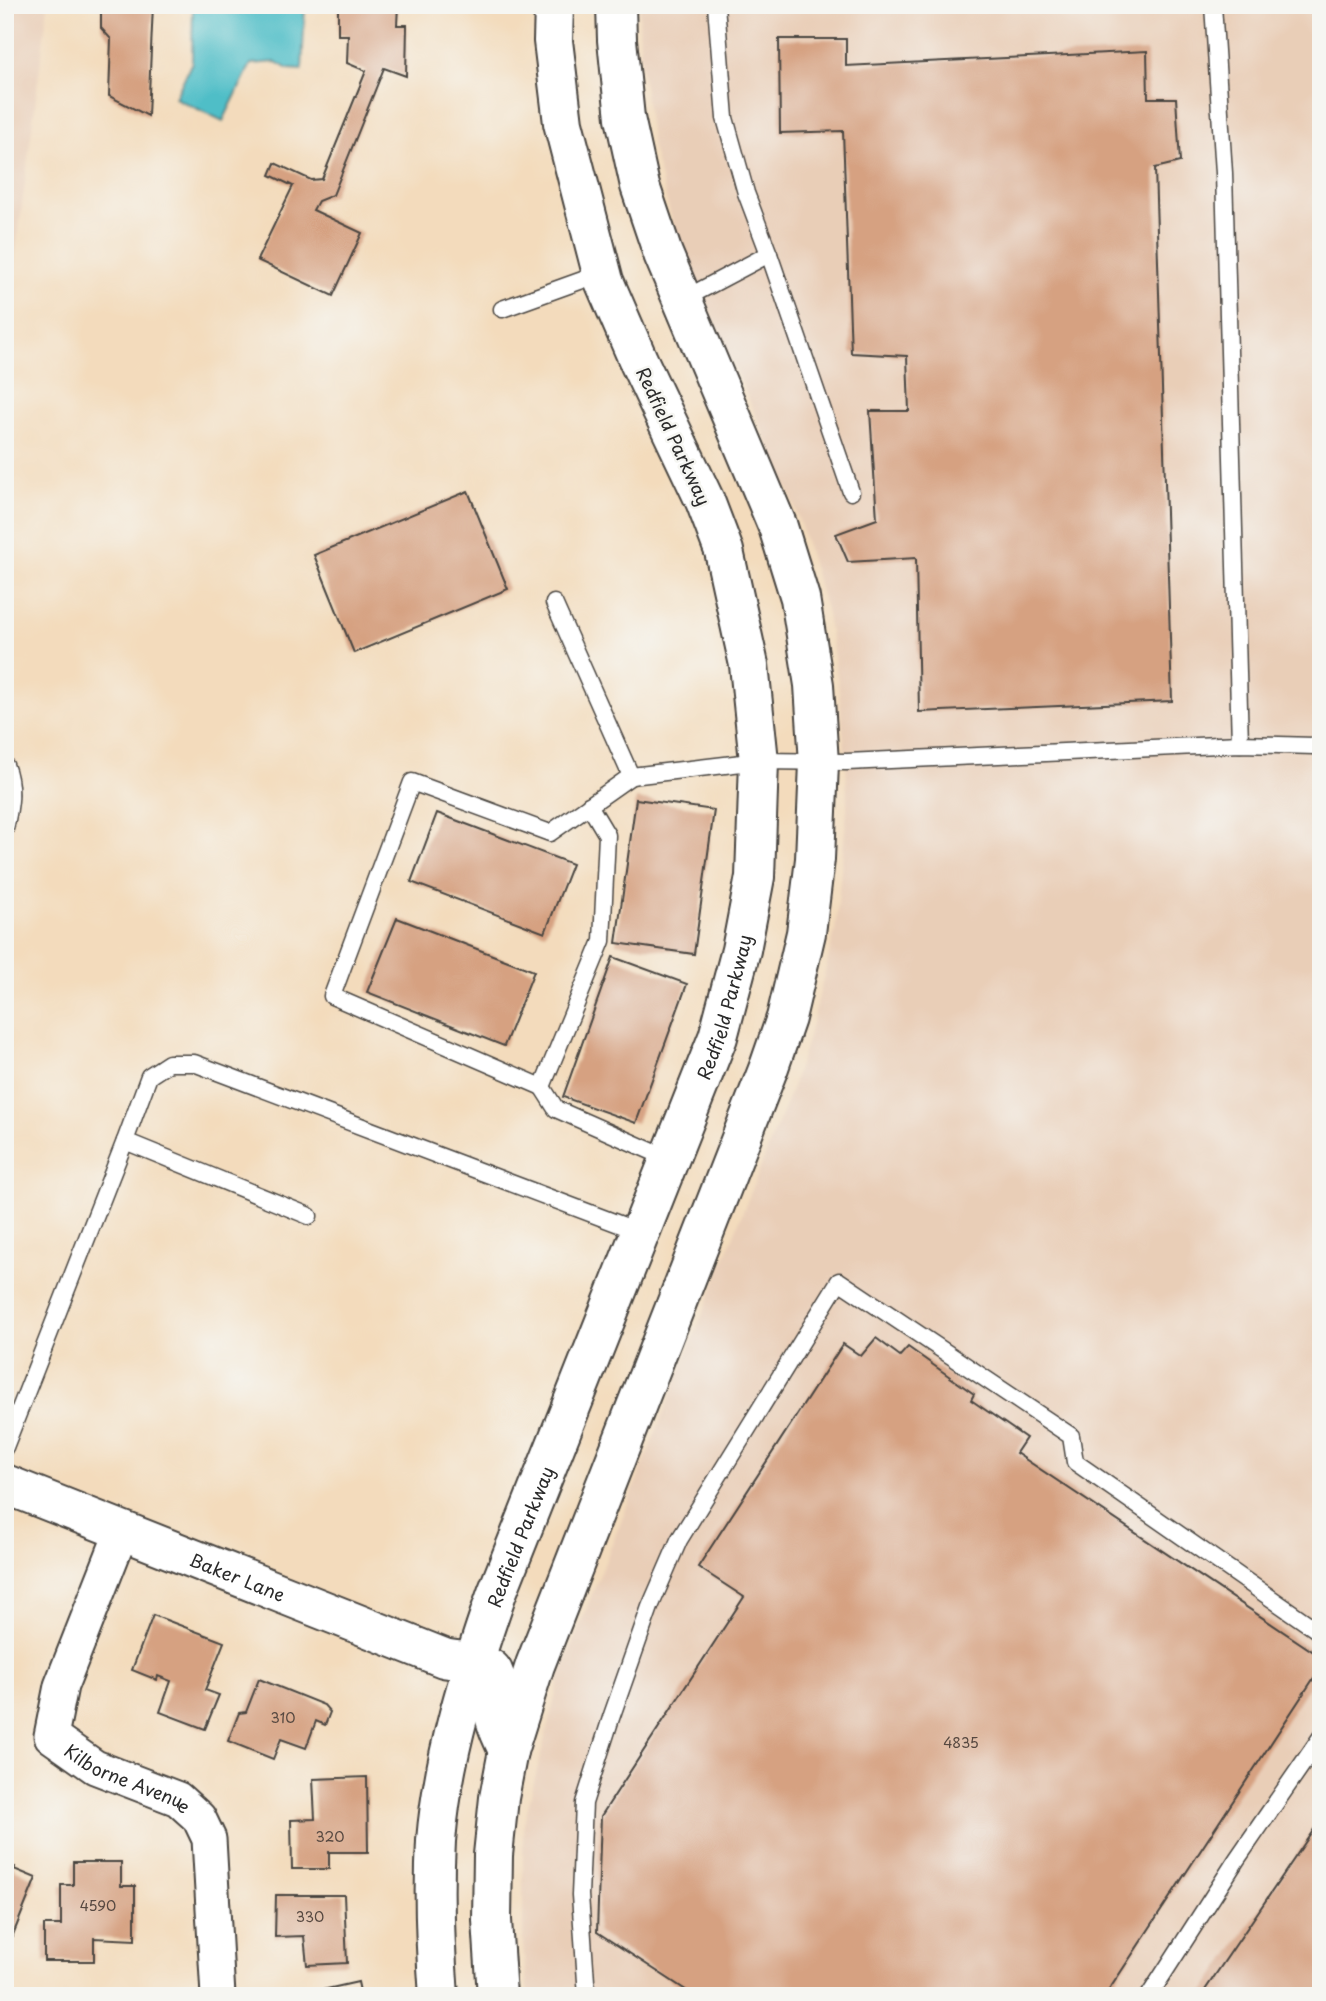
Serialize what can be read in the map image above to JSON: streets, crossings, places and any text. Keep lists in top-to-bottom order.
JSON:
{
  "streets": {
    "street": ["Redfield Parkway", "Baker Lane", "Kilborne Avenue"]
  },
  "crossings": [
    ["Redfield Parkway", "Baker Lane"],
    ["Baker Lane", "Kilborne Avenue"]
  ],
  "house_numbers": [
    "310",
    "4835",
    "320",
    "4590",
    "330"
  ]
}
